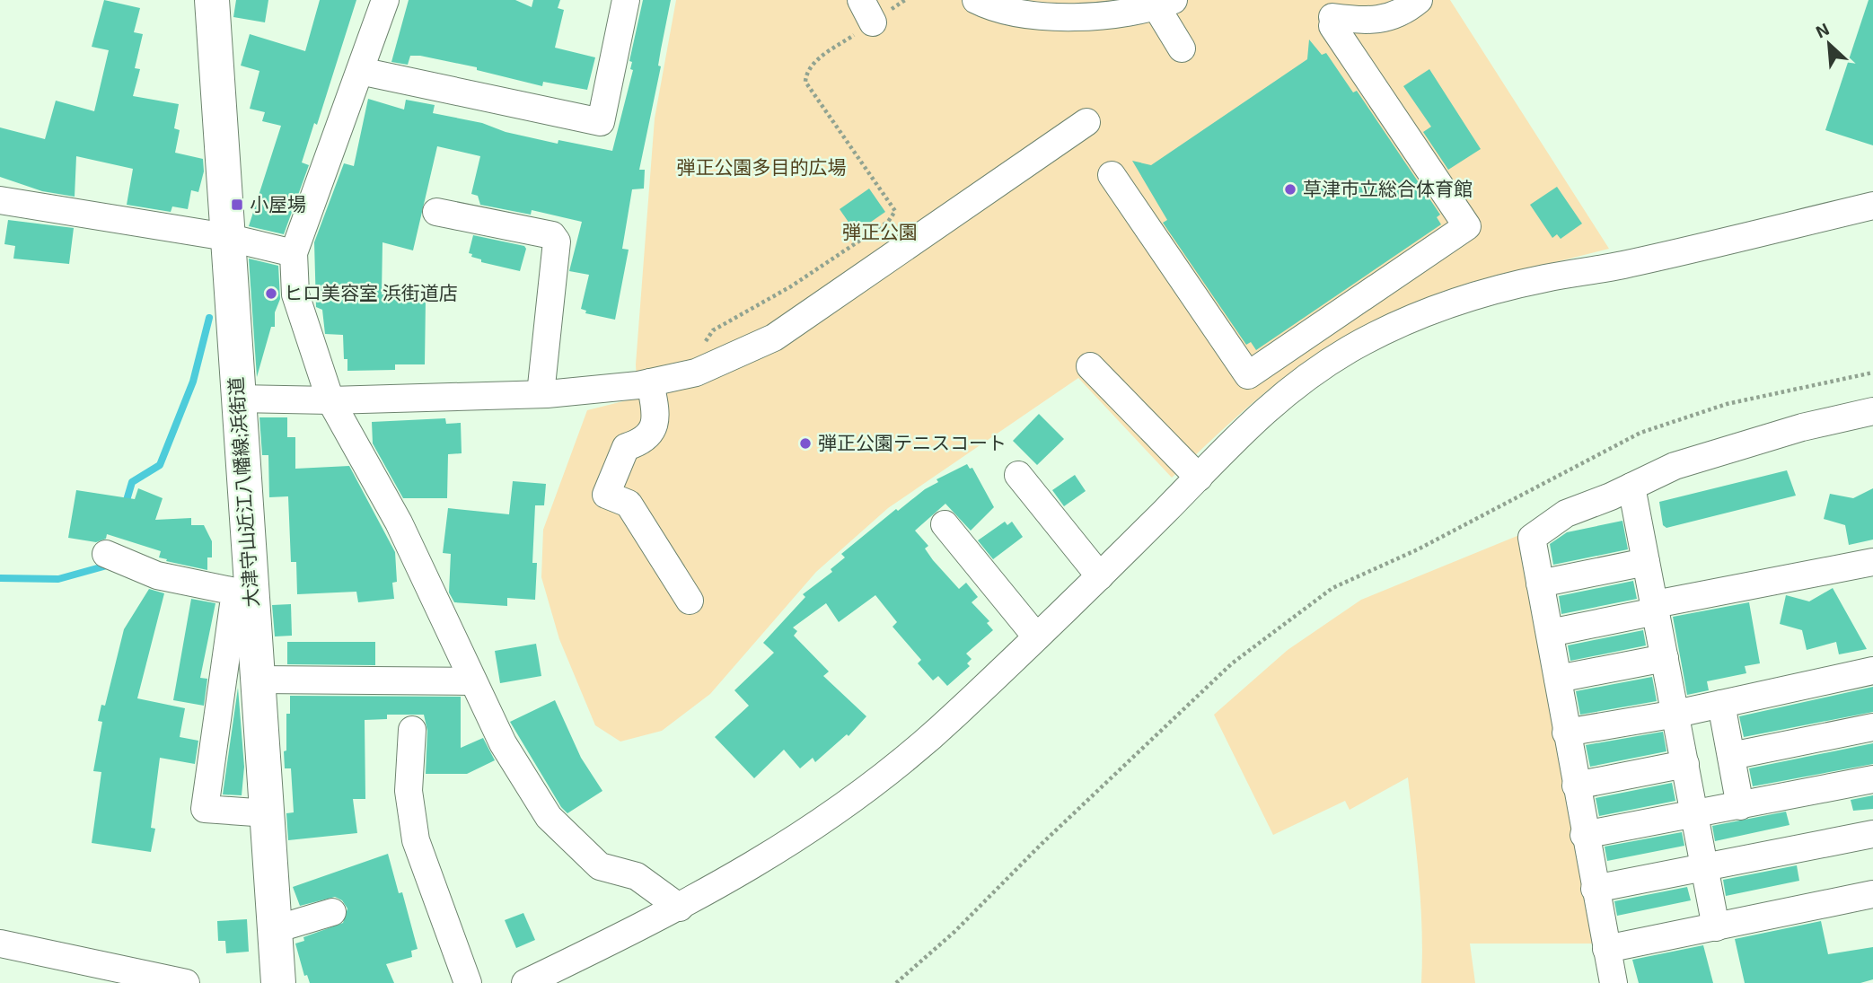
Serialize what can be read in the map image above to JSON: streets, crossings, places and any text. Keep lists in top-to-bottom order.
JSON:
{
  "streets": {
    "main road": ["大津守山近江八幡線;浜街道"]
  },
  "parks": ["弾正公園多目的広場", "弾正公園"],
  "places": {
    "other": ["草津市立総合体育館", "ヒロ美容室 浜街道店", "弾正公園テニスコート"],
    "transit": ["小屋場"]
  },
  "north": "top left"
}
